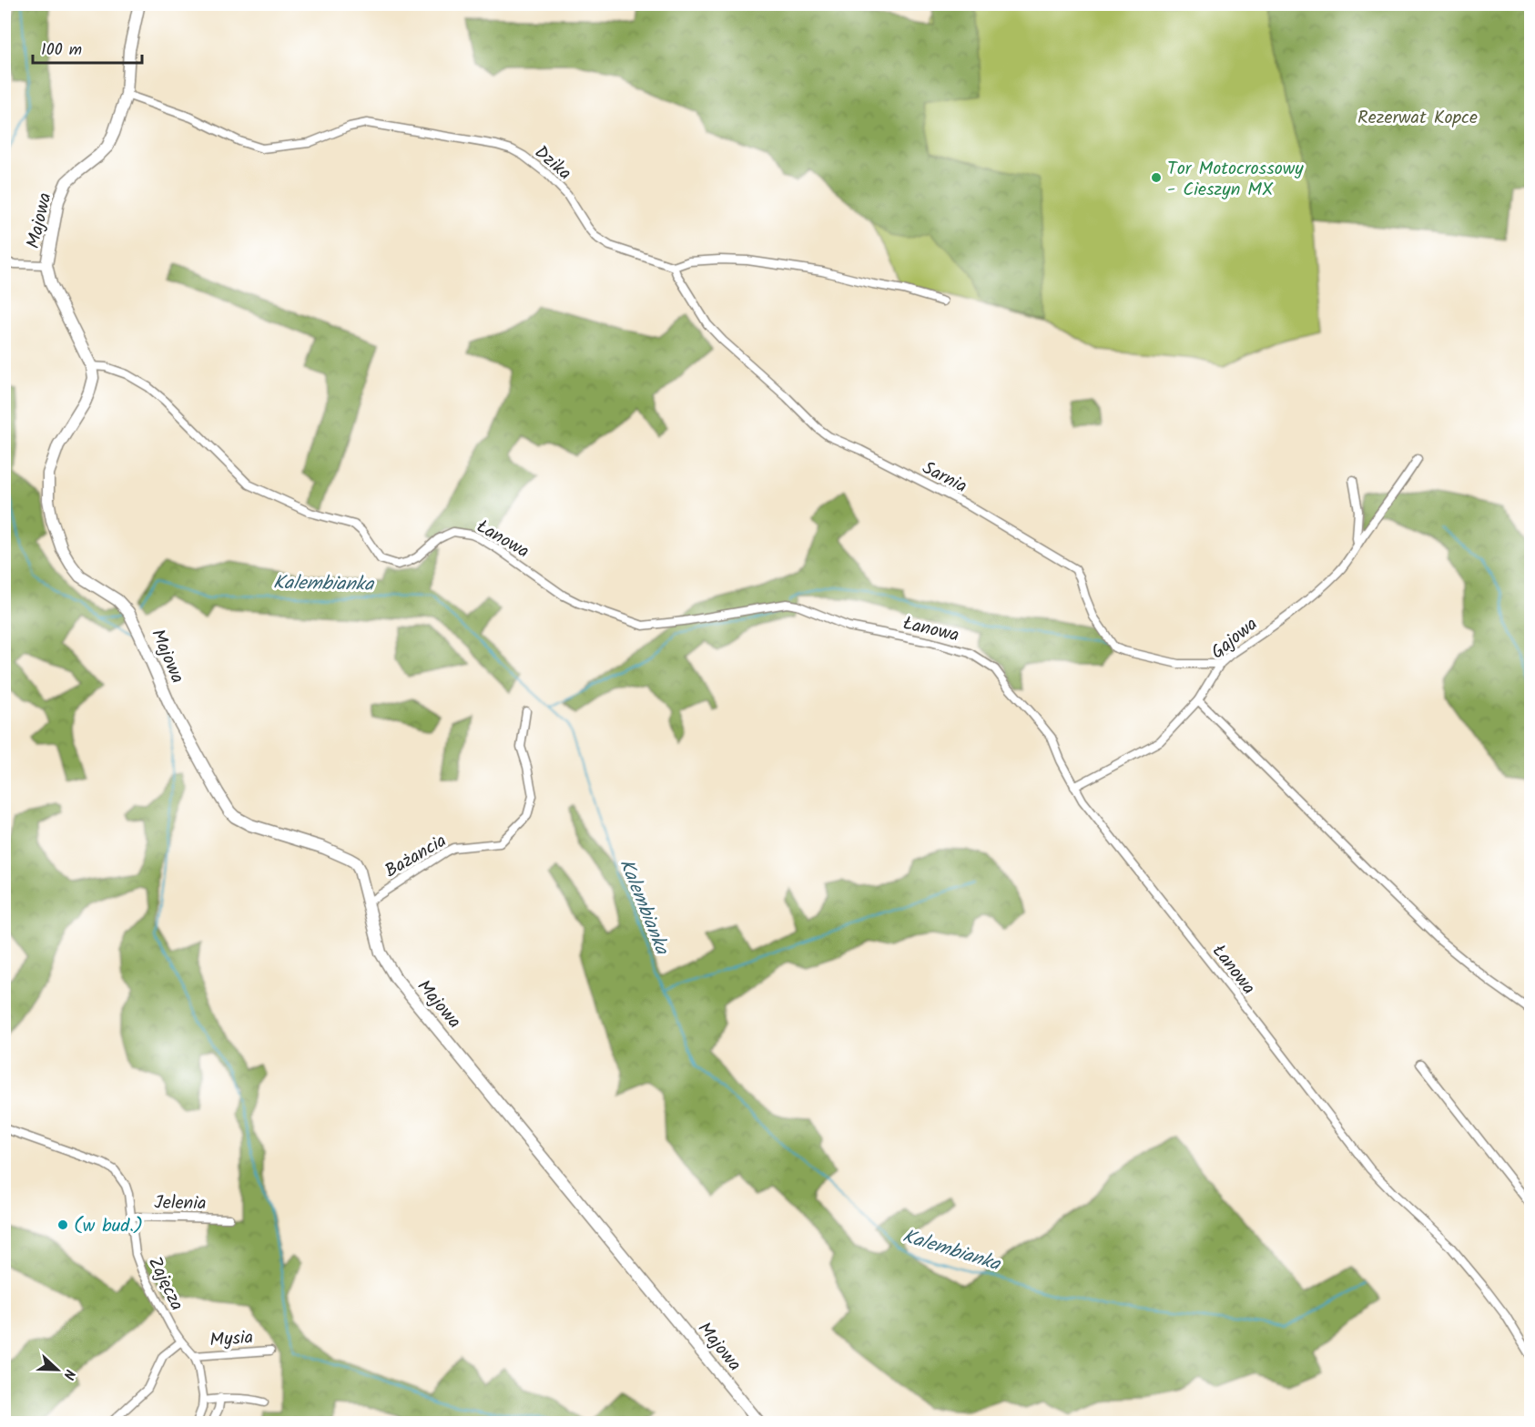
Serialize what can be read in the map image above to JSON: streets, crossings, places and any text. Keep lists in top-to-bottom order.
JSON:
{
  "streets": {
    "street": [
      "Dzika",
      "Majowa",
      "Sarnia",
      "Łanowa",
      "Gajowa",
      "Bażancia",
      "Jelenia",
      "Zajęcza",
      "Mysia"
    ]
  },
  "crossings": [
    ["Dzika", "Majowa"],
    ["Dzika", "Sarnia"],
    ["Majowa", "Łanowa"],
    ["Majowa", "Bażancia"],
    ["Sarnia", "Gajowa"],
    ["Łanowa", "Gajowa"],
    ["Jelenia", "Zajęcza"],
    ["Zajęcza", "Mysia"]
  ],
  "water": ["Kalembianka"],
  "parks": ["Rezerwat Kopce"],
  "places": ["Tor Motocrossowy - Cieszyn MX", "(w bud.)"],
  "scale_bar": "100 m",
  "north": "right"
}
